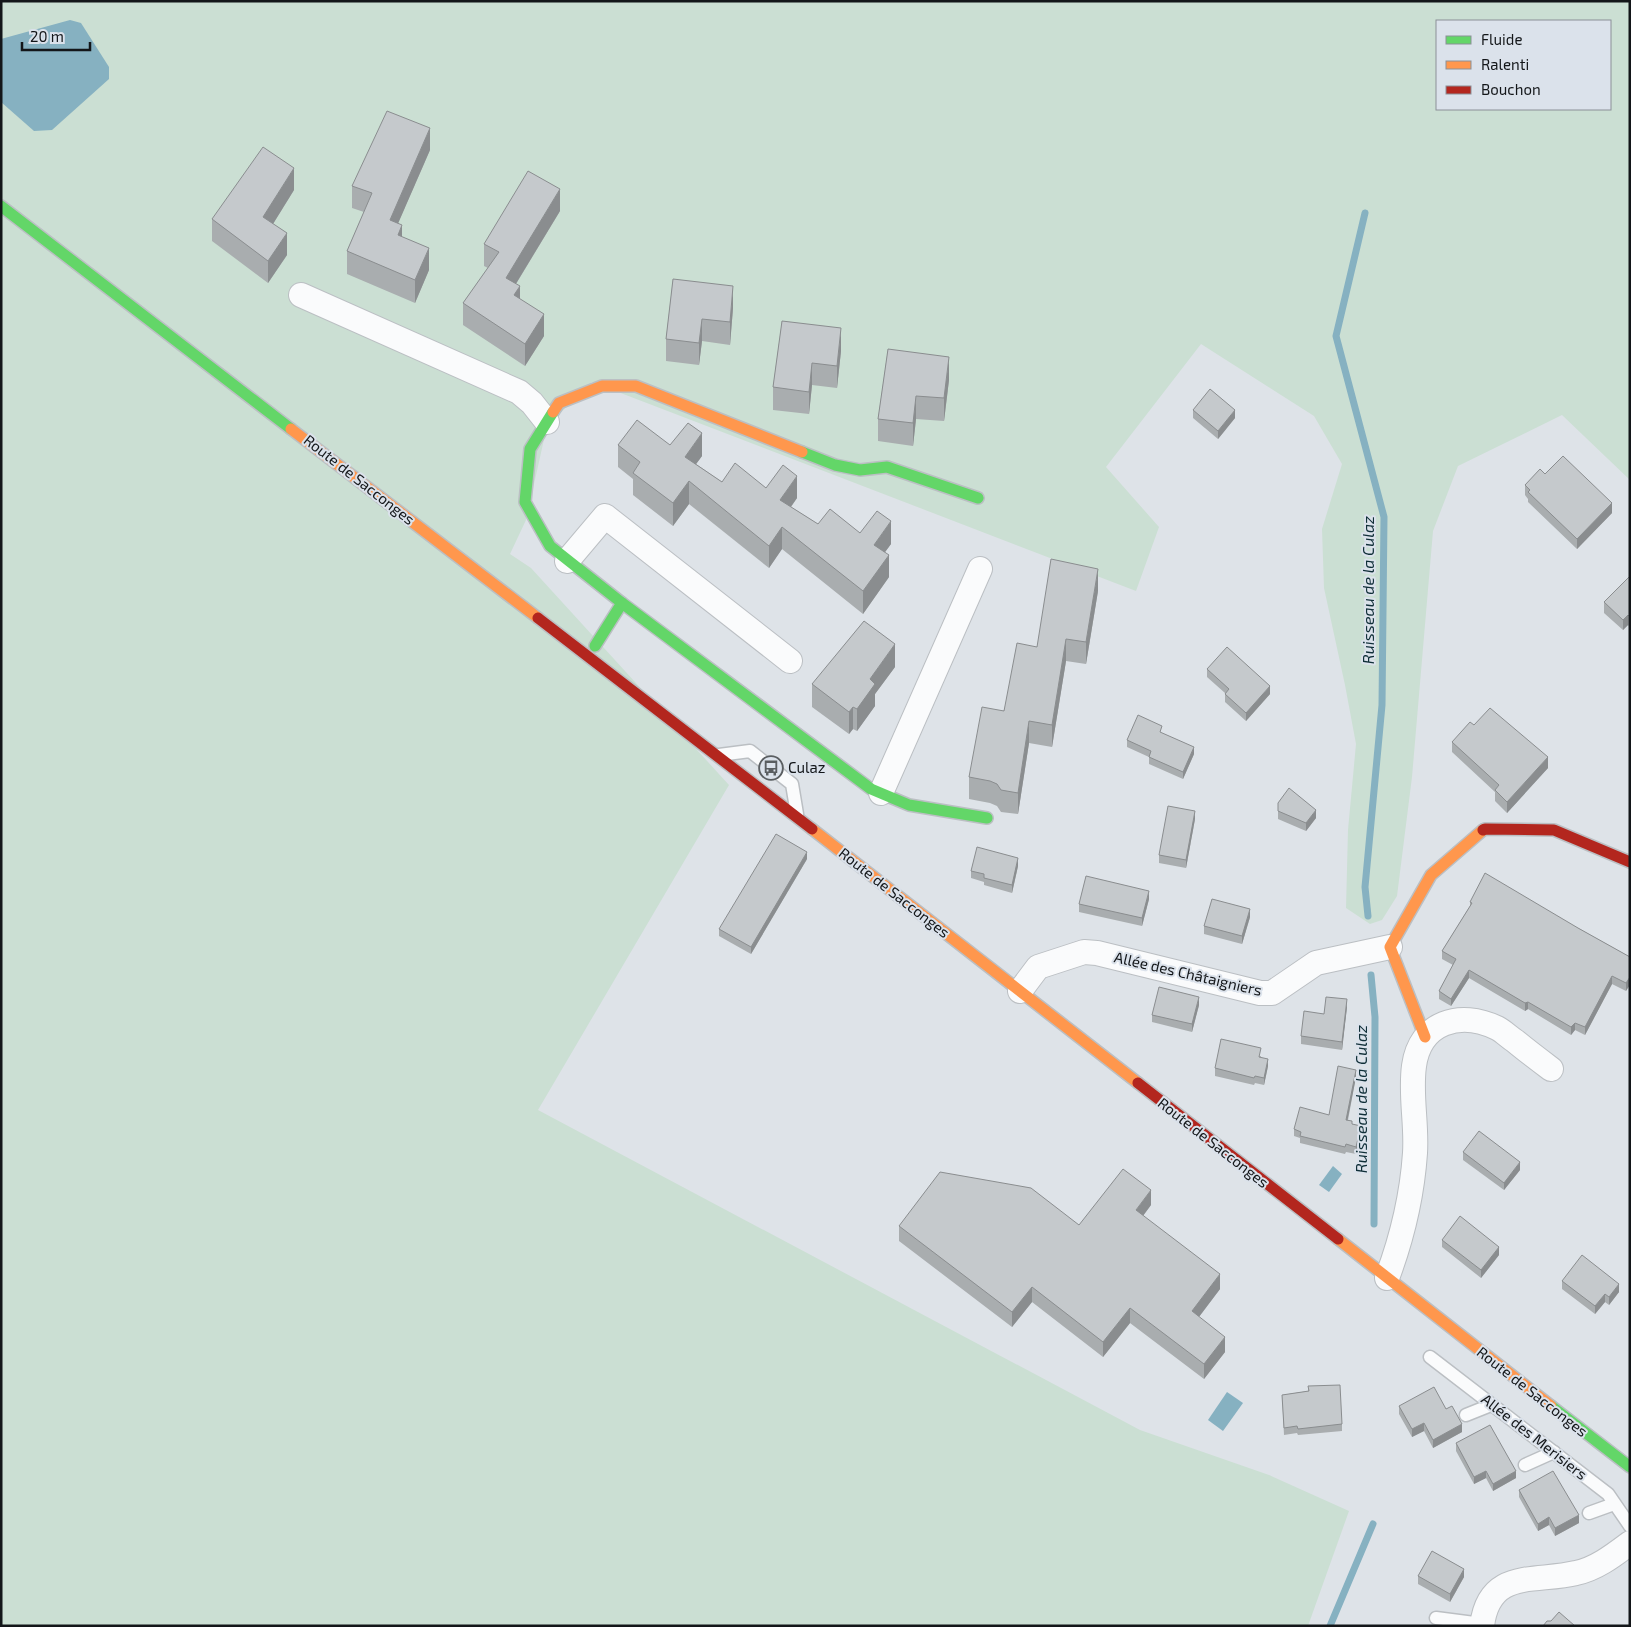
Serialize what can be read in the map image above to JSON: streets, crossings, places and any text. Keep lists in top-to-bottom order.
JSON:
{
  "streets": {
    "street": ["Route de Sacconges", "Allée des Châtaigniers"],
    "lane": ["Allée des Merisiers"]
  },
  "crossings": [
    ["Route de Sacconges", "Allée des Châtaigniers"]
  ],
  "water": ["Ruisseau de la Culaz"],
  "places": {
    "bus stop": ["Culaz"]
  },
  "legend": ["Fluide", "Ralenti", "Bouchon"],
  "scale_bar": "20 m"
}
